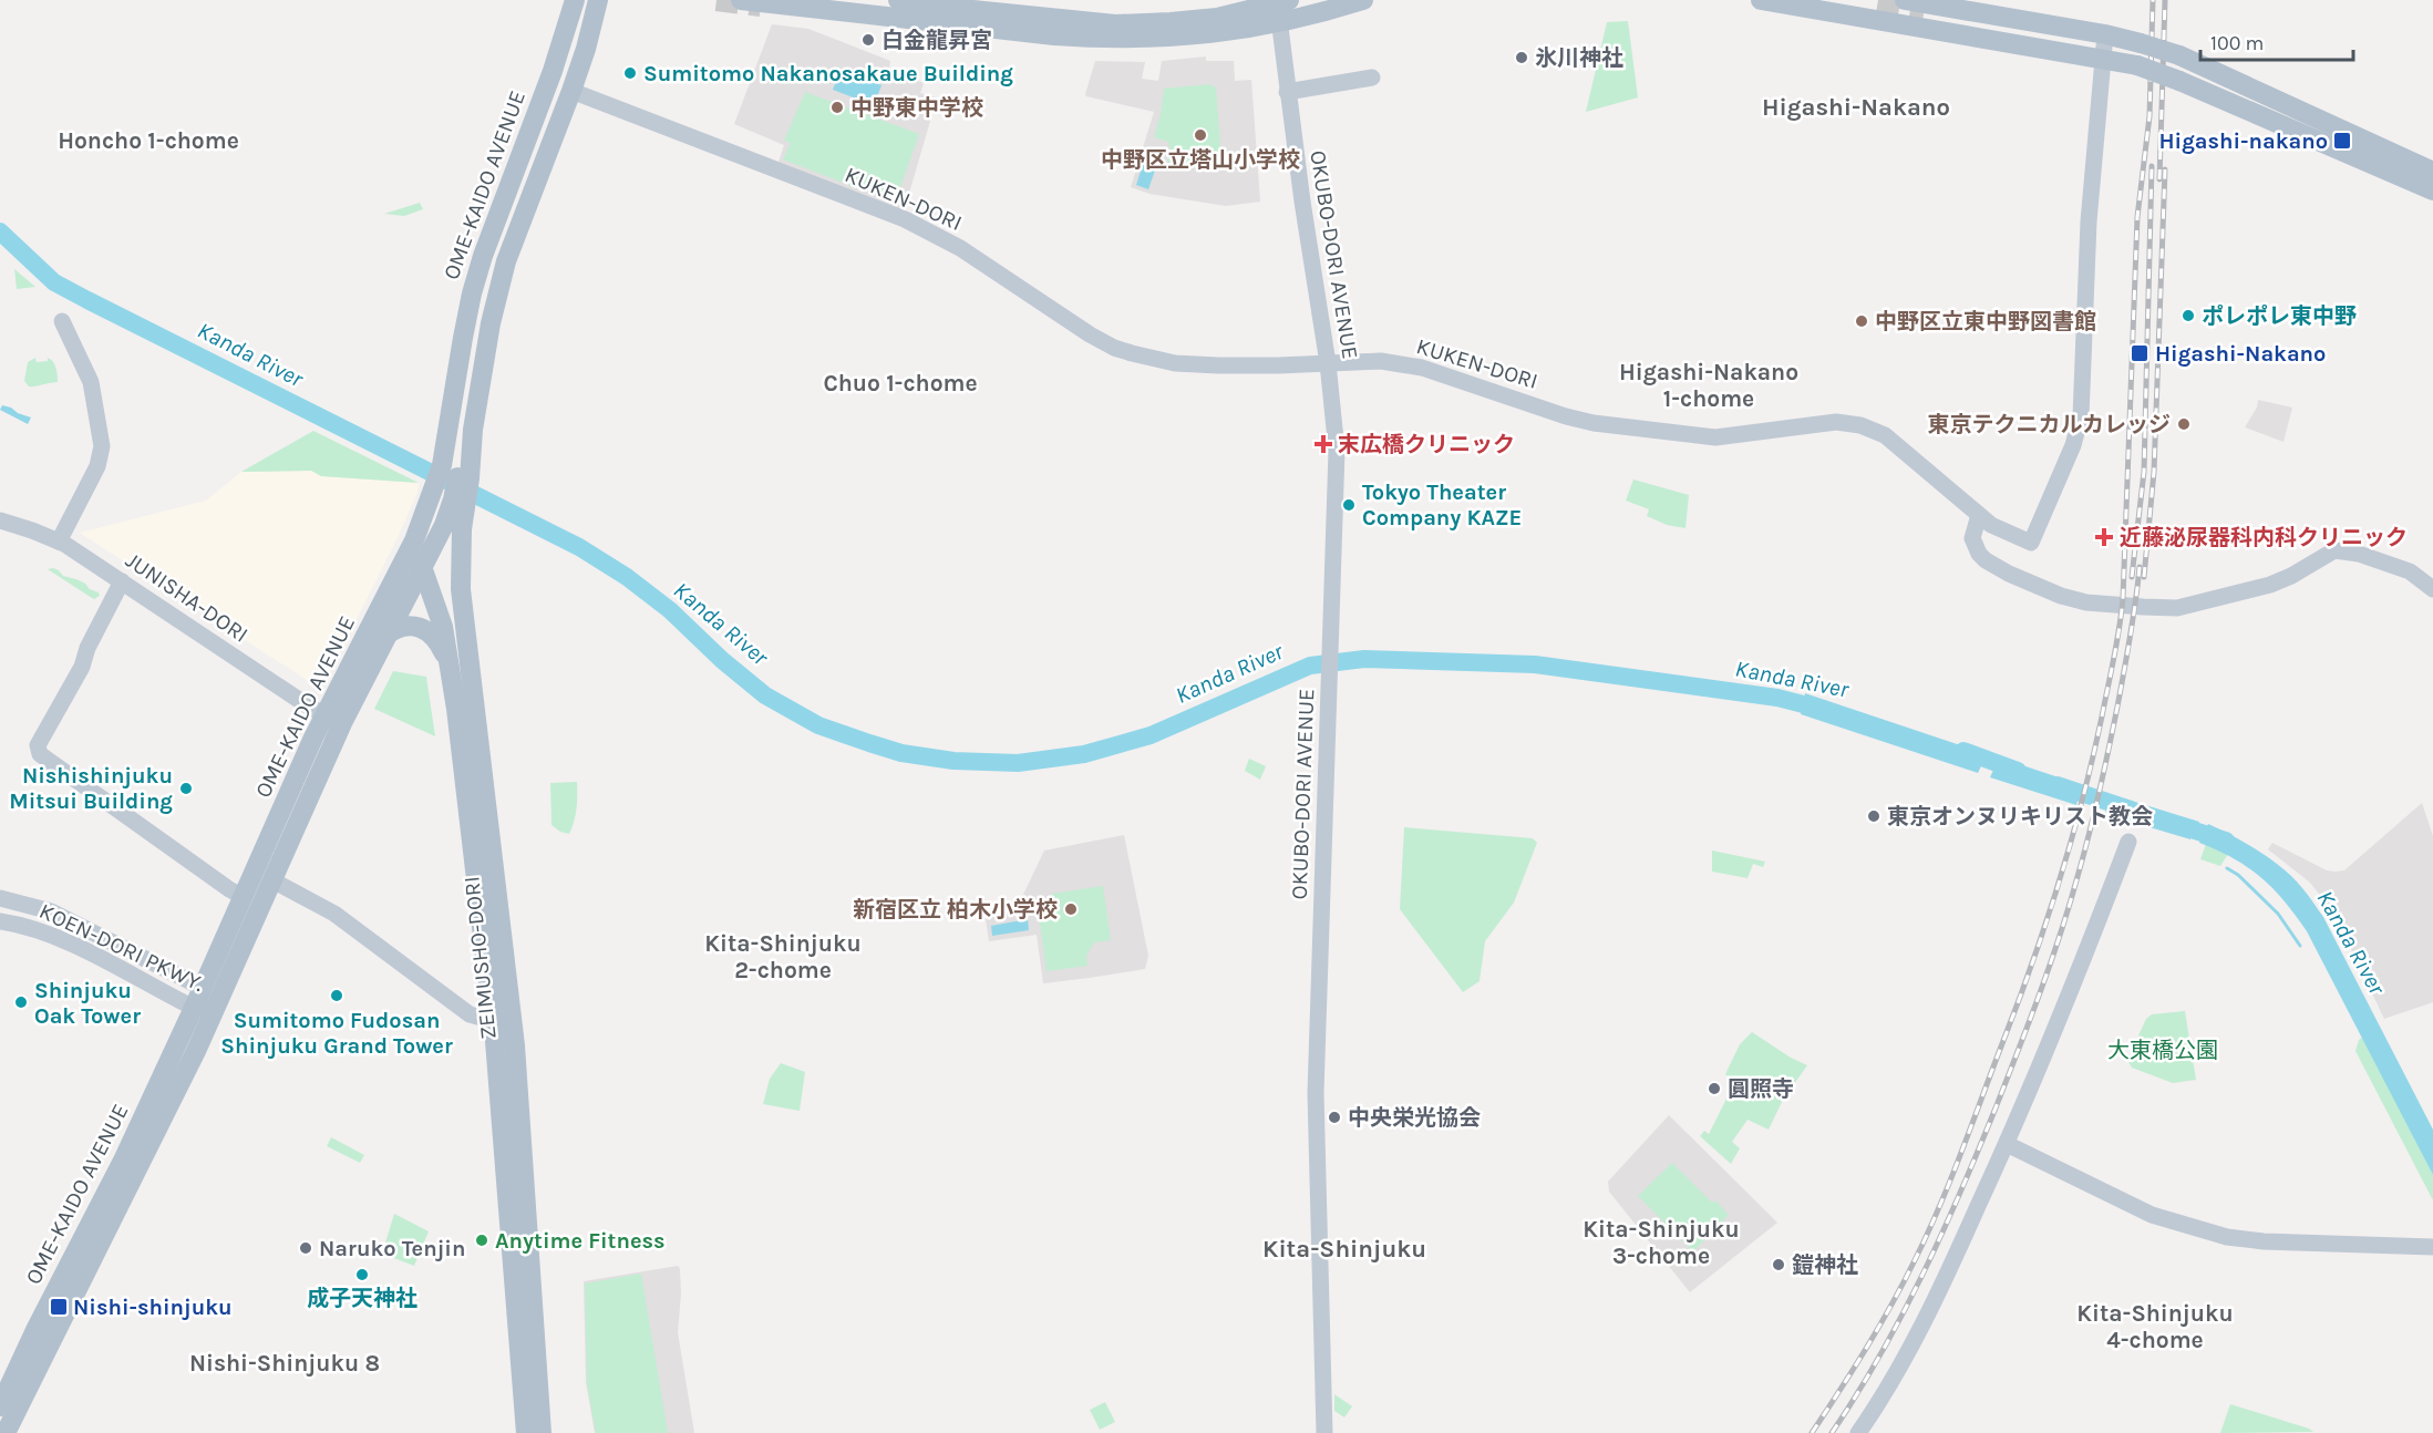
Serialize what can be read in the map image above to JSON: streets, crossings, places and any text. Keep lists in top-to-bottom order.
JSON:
{
  "streets": {
    "main road": ["OME-KAIDO AVENUE", "ZEIMUSHO-DORI"],
    "street": [
      "KUKEN-DORI",
      "OKUBO-DORI AVENUE",
      "JUNISHA-DORI",
      "KOEN-DORI PKWY."
    ]
  },
  "crossings": [
    ["OME-KAIDO AVENUE", "JUNISHA-DORI"],
    ["OME-KAIDO AVENUE", "KOEN-DORI PKWY."],
    ["OME-KAIDO AVENUE", "ZEIMUSHO-DORI"],
    ["KUKEN-DORI", "OKUBO-DORI AVENUE"]
  ],
  "districts": [
    "Higashi-Nakano",
    "Honcho 1-chome",
    "Higashi-Nakano 1-chome",
    "Chuo 1-chome",
    "Kita-Shinjuku 2-chome",
    "Kita-Shinjuku 3-chome",
    "Kita-Shinjuku",
    "Kita-Shinjuku 4-chome",
    "Nishi-Shinjuku 8"
  ],
  "water": ["Kanda River"],
  "parks": ["大東橋公園"],
  "places": {
    "other": [
      "白金龍昇宮",
      "氷川神社",
      "Sumitomo Nakanosakaue Building",
      "中野東中学校",
      "中野区立塔山小学校",
      "ポレポレ東中野",
      "中野区立東中野図書館",
      "東京テクニカルカレッジ",
      "Tokyo Theater Company KAZE",
      "Nishishinjuku Mitsui Building",
      "東京オンヌリキリスト教会",
      "新宿区立 柏木小学校",
      "Sumitomo Fudosan Shinjuku Grand Tower",
      "Shinjuku Oak Tower",
      "圓照寺",
      "中央栄光協会",
      "Anytime Fitness",
      "Naruko Tenjin",
      "鎧神社",
      "成子天神社"
    ],
    "transit": ["Higashi-nakano", "Higashi-Nakano", "Nishi-shinjuku"],
    "health": ["末広橋クリニック", "近藤泌尿器科内科クリニック"]
  },
  "scale_bar": "100 m"
}
